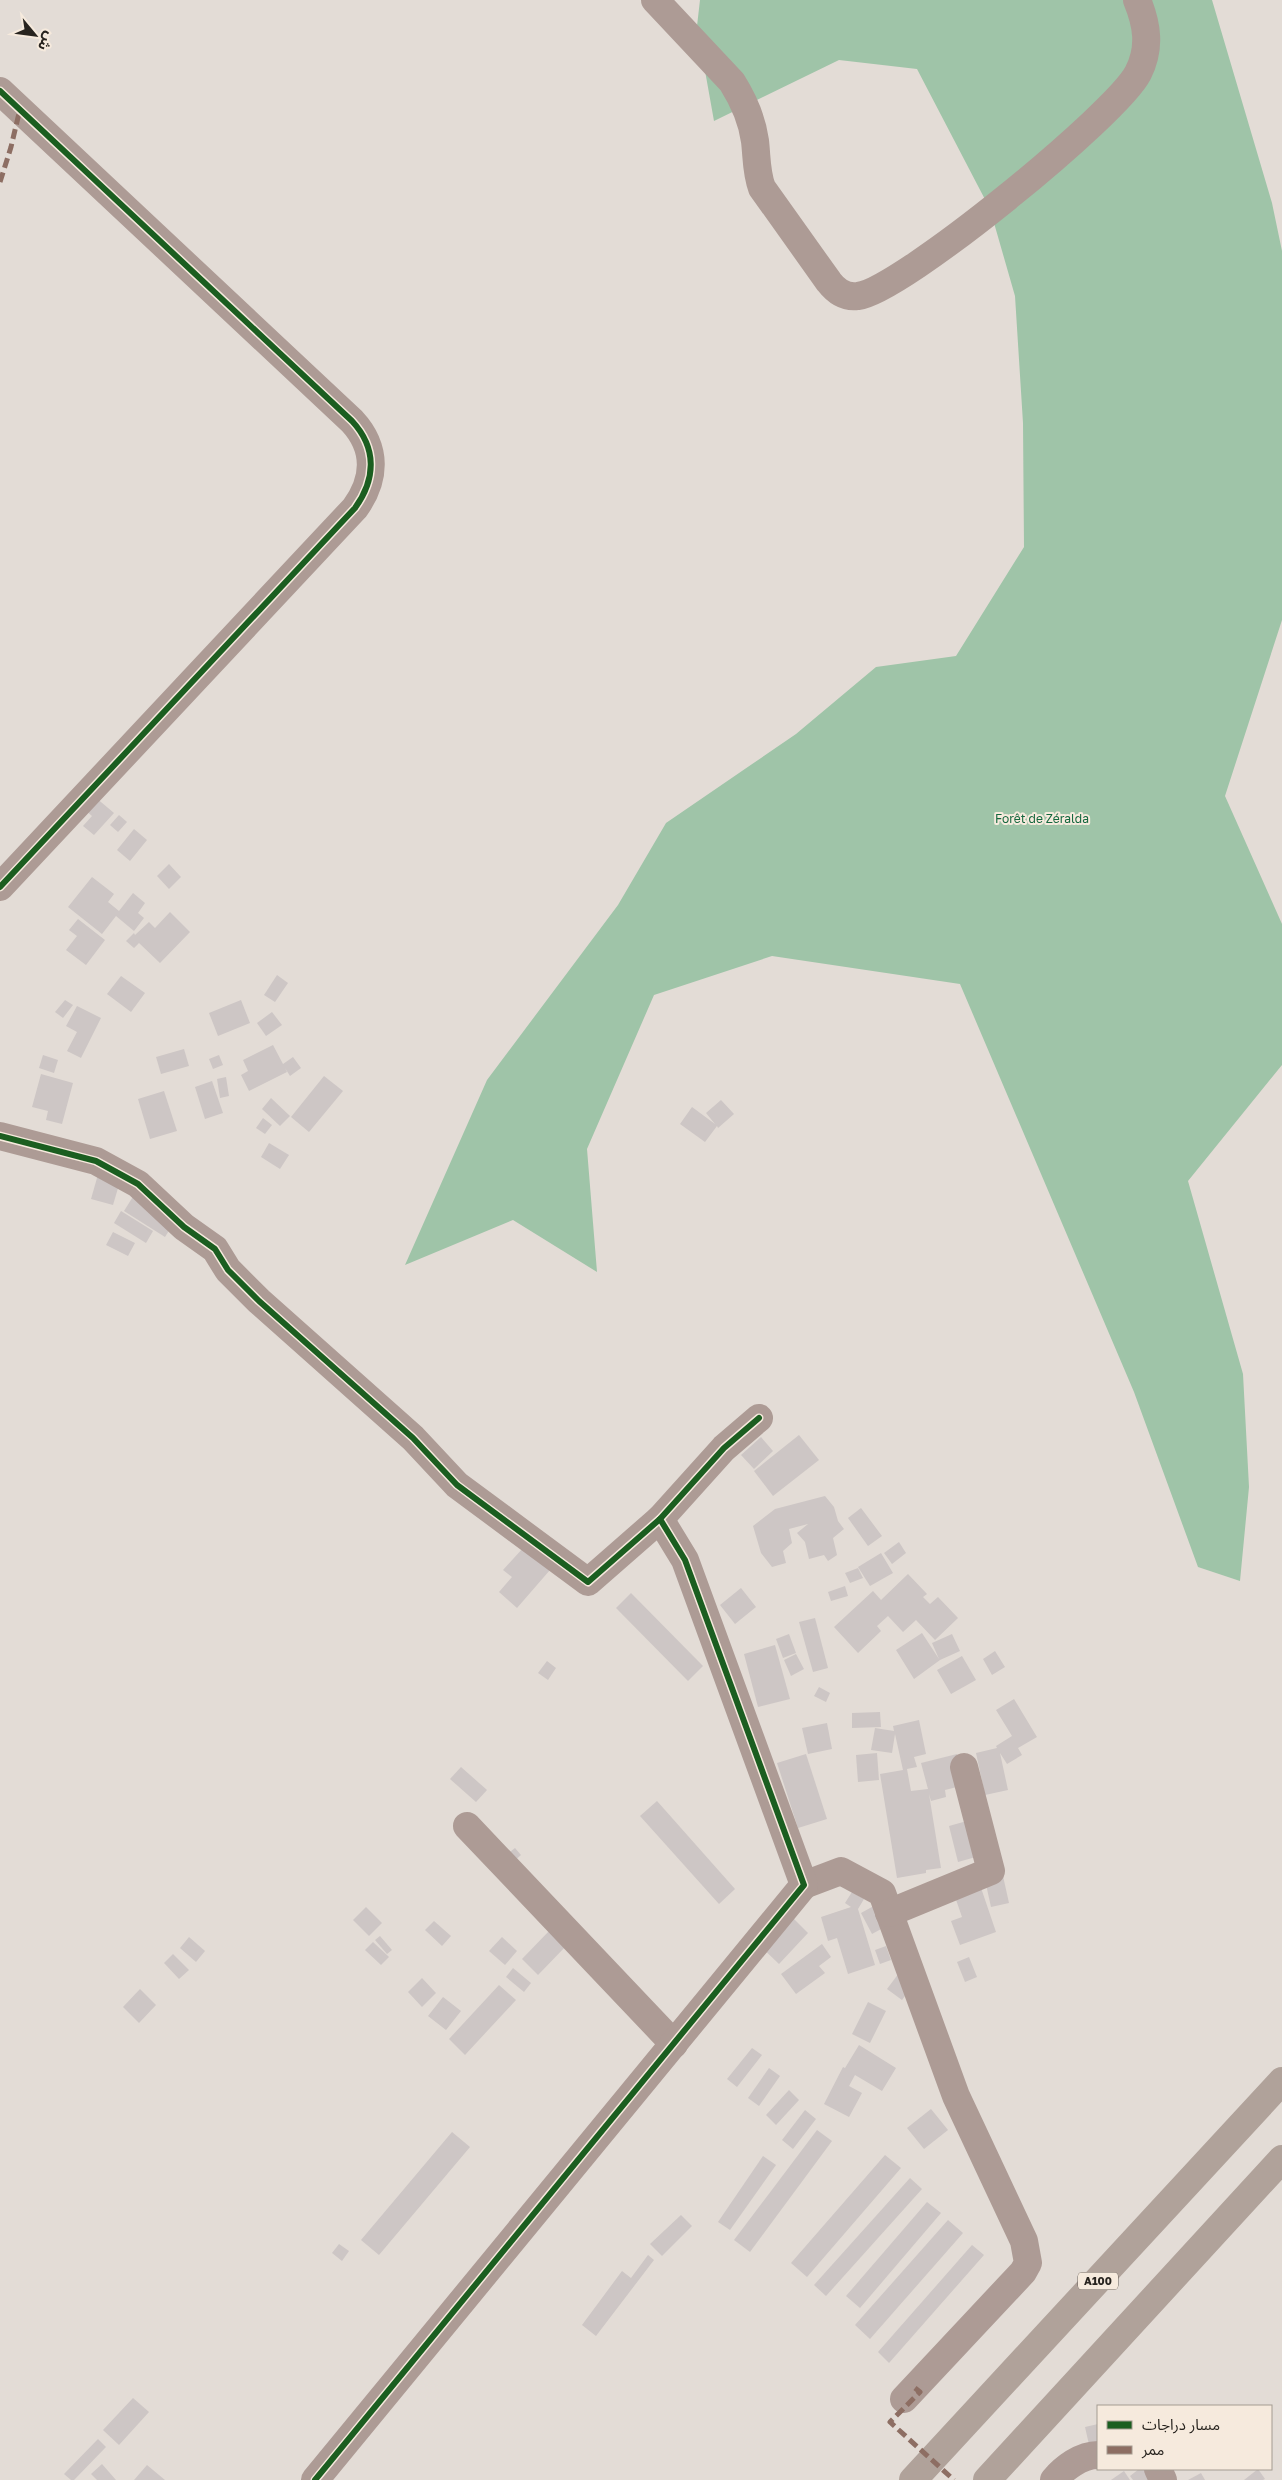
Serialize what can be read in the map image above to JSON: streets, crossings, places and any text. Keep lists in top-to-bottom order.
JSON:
{
  "streets": {
    "highway": ["A100"]
  },
  "parks": ["Forêt de Zéralda"],
  "legend": ["مسار دراجات", "ممر"],
  "north": "bottom right"
}
